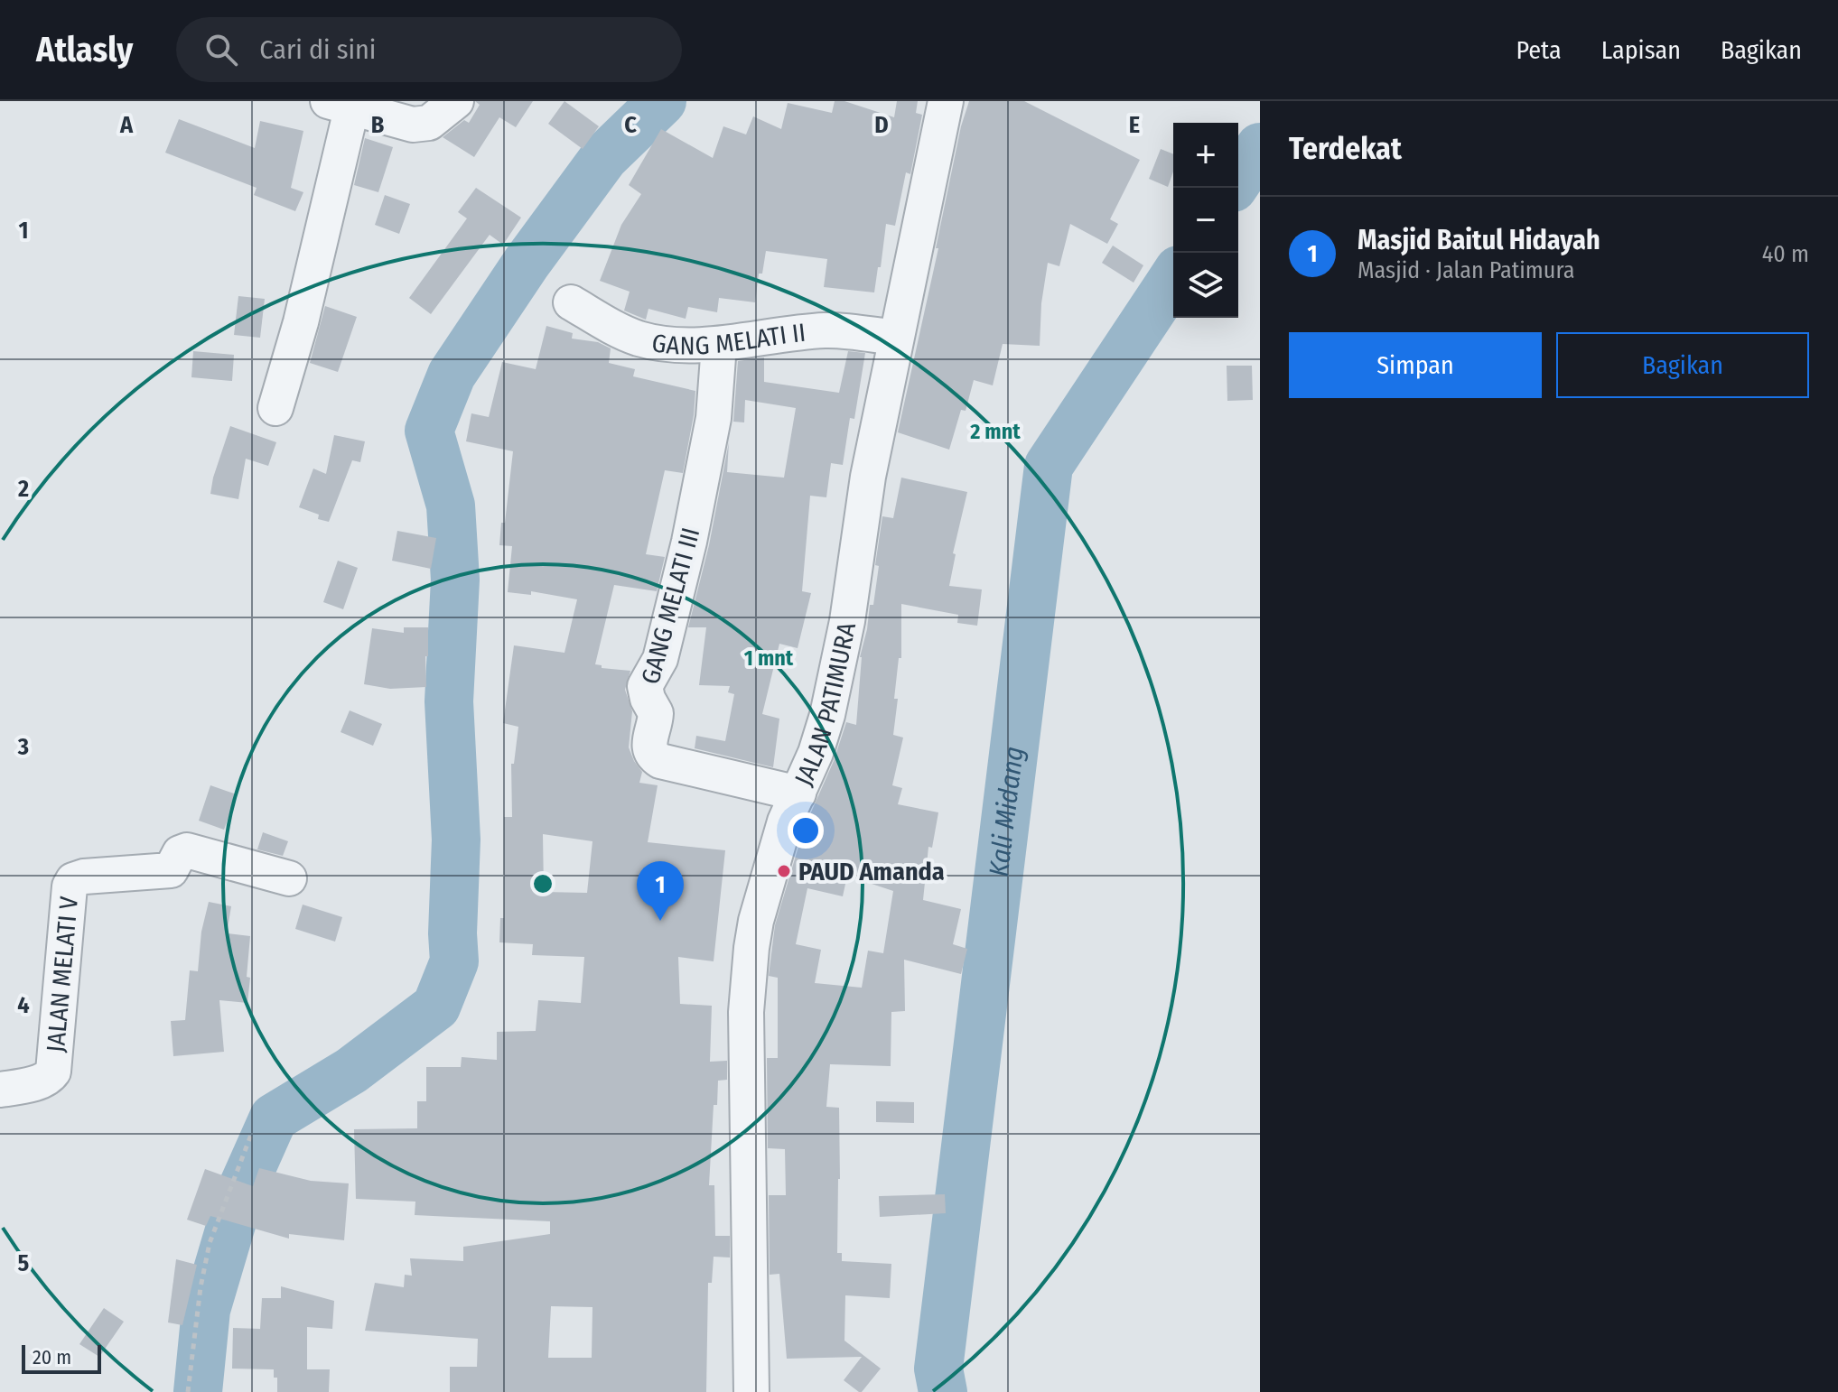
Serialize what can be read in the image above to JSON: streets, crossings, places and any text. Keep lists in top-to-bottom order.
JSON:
{
  "streets": {
    "street": [
      "GANG MELATI II",
      "GANG MELATI III",
      "JALAN PATIMURA",
      "JALAN MELATI V"
    ]
  },
  "crossings": [
    ["GANG MELATI II", "GANG MELATI III"],
    ["GANG MELATI II", "JALAN PATIMURA"],
    ["GANG MELATI III", "JALAN PATIMURA"]
  ],
  "water": ["Kali Midang"],
  "places": ["PAUD Amanda"],
  "scale_bar": "20 m",
  "page": {
    "header": "Atlasly",
    "search": "Cari di sini",
    "nav": ["Peta", "Lapisan", "Bagikan"],
    "heading": "Terdekat",
    "map_buttons": ["+", "−"],
    "list": [
      {
        "mark": "1",
        "name": "Masjid Baitul Hidayah",
        "note": "Masjid · Jalan Patimura",
        "value": "40 m"
      }
    ],
    "buttons": ["Simpan", "Bagikan"],
    "pins": "1",
    "scale": "20 m"
  },
  "grid": {
    "columns": [
      "A",
      "B",
      "C",
      "D",
      "E"
    ],
    "rows": [
      "1",
      "2",
      "3",
      "4",
      "5"
    ]
  },
  "rings": ["2 mnt", "1 mnt"]
}
